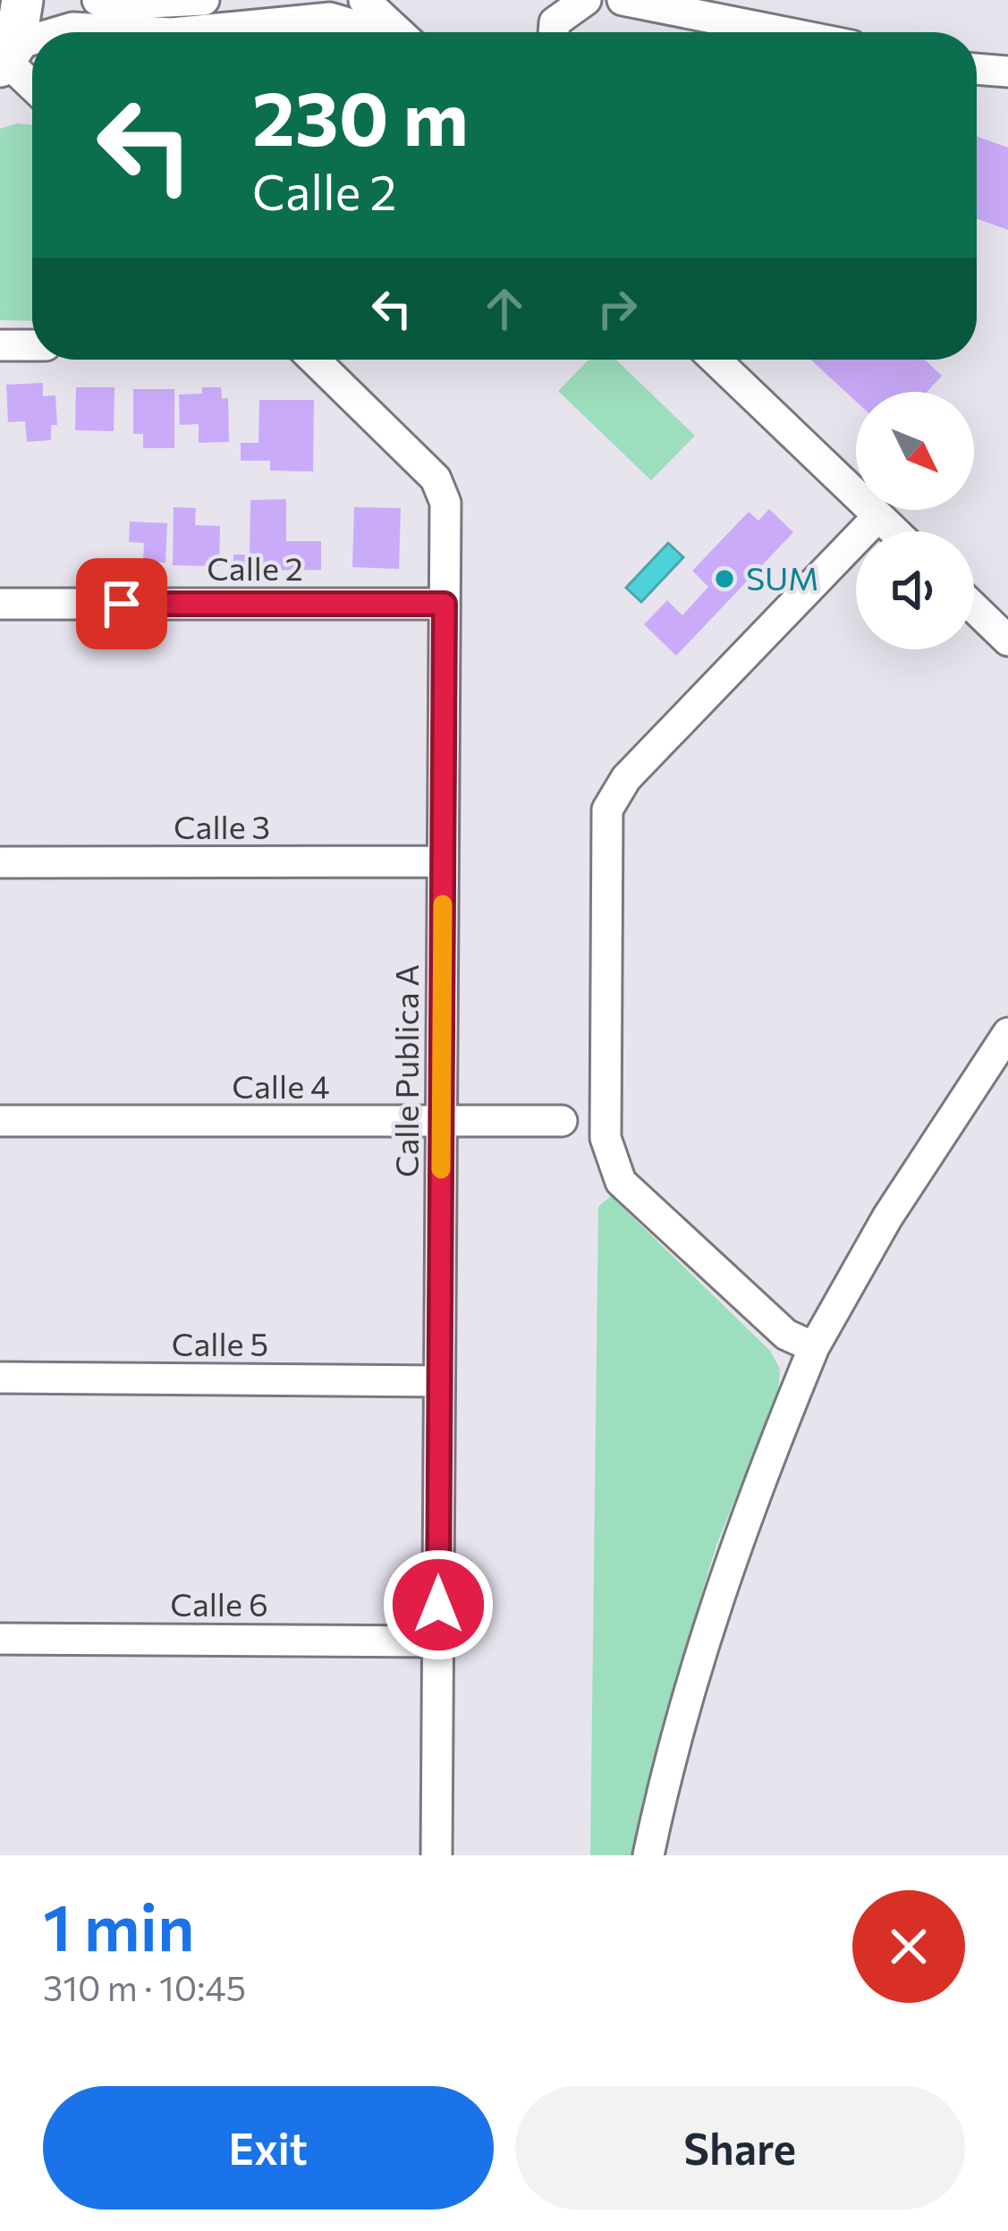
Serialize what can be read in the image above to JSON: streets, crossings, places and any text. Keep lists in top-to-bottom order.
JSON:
{
  "streets": {
    "street": [
      "Calle 2",
      "Calle 3",
      "Calle Publica A",
      "Calle 4",
      "Calle 5",
      "Calle 6"
    ]
  },
  "crossings": [
    ["Calle 2", "Calle Publica A"],
    ["Calle 3", "Calle Publica A"],
    ["Calle Publica A", "Calle 4"],
    ["Calle Publica A", "Calle 5"],
    ["Calle Publica A", "Calle 6"]
  ],
  "places": ["SUM"],
  "north": "bottom right",
  "page": {
    "turn": ["230 m", "Calle 2"],
    "heading": ["1 min", "310 m · 10:45"],
    "buttons": ["Exit", "Share"]
  }
}
